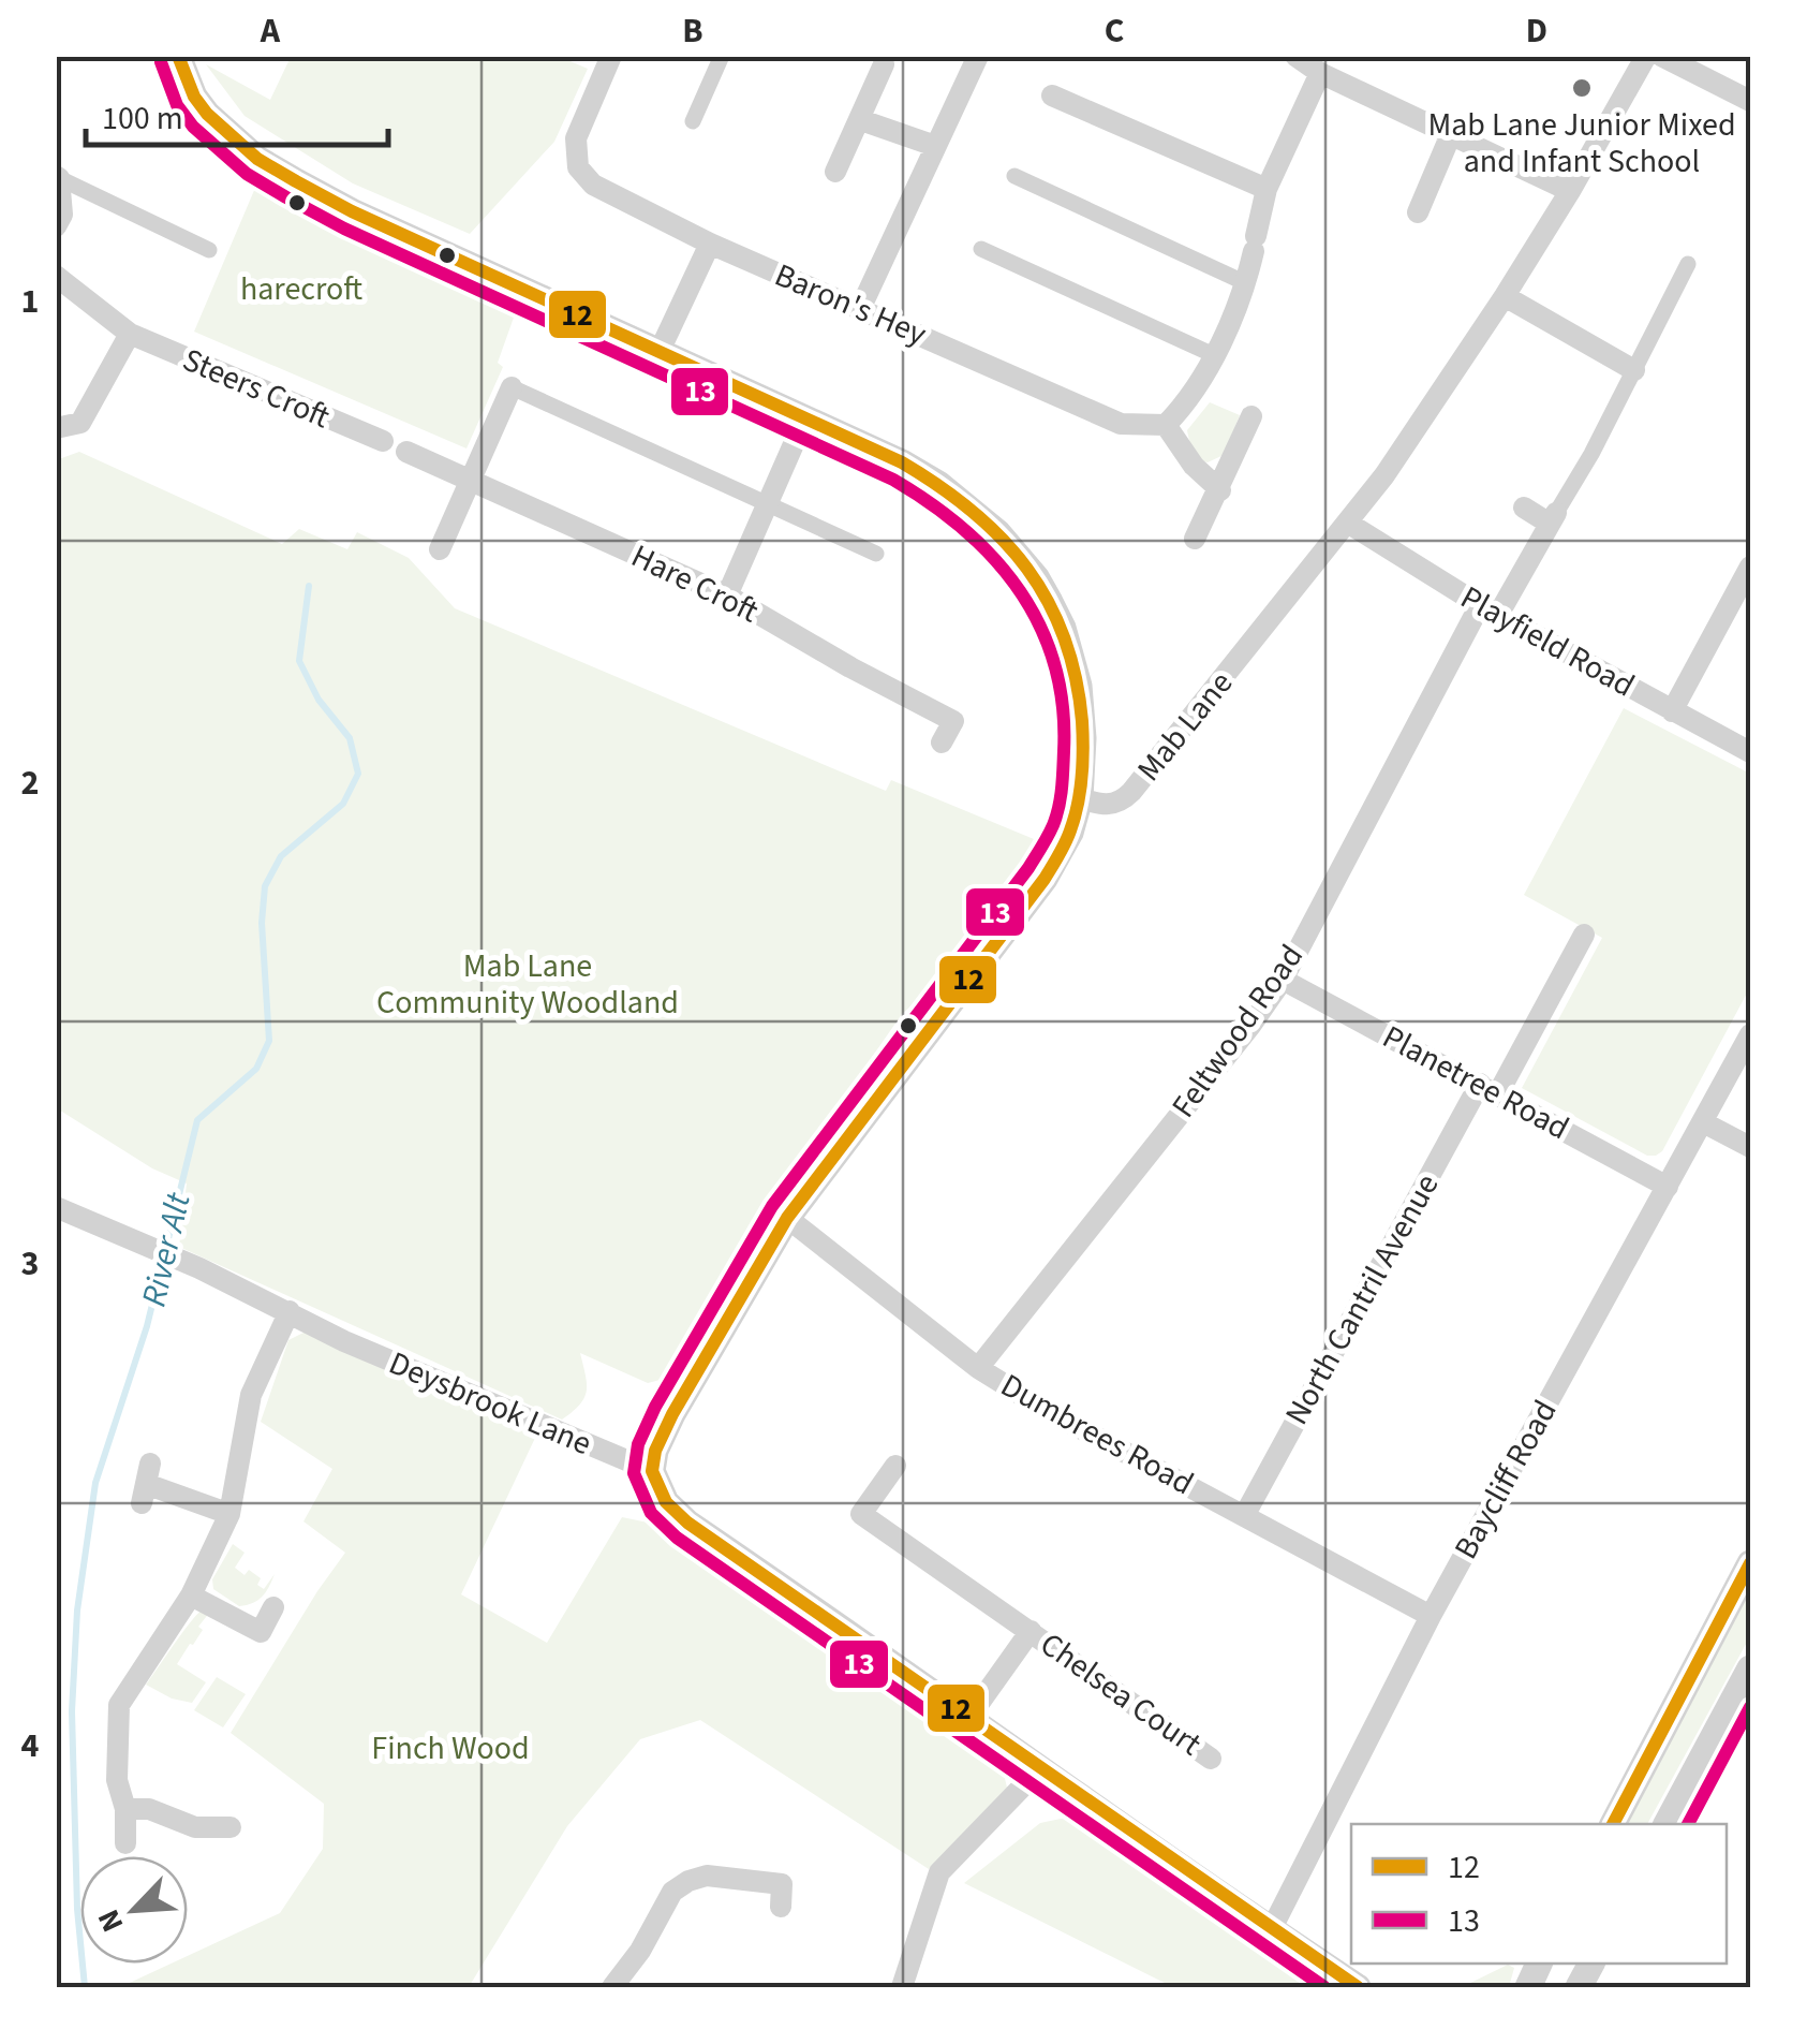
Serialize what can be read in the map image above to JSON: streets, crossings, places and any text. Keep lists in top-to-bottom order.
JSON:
{
  "streets": {
    "street": [
      "Baron's Hey",
      "Steers Croft",
      "Hare Croft",
      "Playfield Road",
      "Mab Lane",
      "Feltwood Road",
      "Planetree Road",
      "North Cantril Avenue",
      "Deysbrook Lane",
      "Dumbrees Road",
      "Baycliff Road",
      "Chelsea Court"
    ]
  },
  "crossings": [
    ["Playfield Road", "Mab Lane"],
    ["Playfield Road", "Feltwood Road"],
    ["Feltwood Road", "Planetree Road"],
    ["Feltwood Road", "Dumbrees Road"],
    ["Planetree Road", "North Cantril Avenue"],
    ["Planetree Road", "Baycliff Road"],
    ["North Cantril Avenue", "Dumbrees Road"],
    ["Dumbrees Road", "Baycliff Road"]
  ],
  "water": ["River Alt"],
  "parks": ["harecroft", "Mab Lane Community Woodland", "Finch Wood"],
  "places": ["Mab Lane Junior Mixed and Infant School"],
  "lines": ["transit line 12", "transit line 13"],
  "legend": ["12", "13"],
  "scale_bar": "100 m",
  "north": "bottom left",
  "grid": {
    "columns": [
      "A",
      "B",
      "C",
      "D"
    ],
    "rows": [
      "1",
      "2",
      "3",
      "4"
    ]
  }
}
